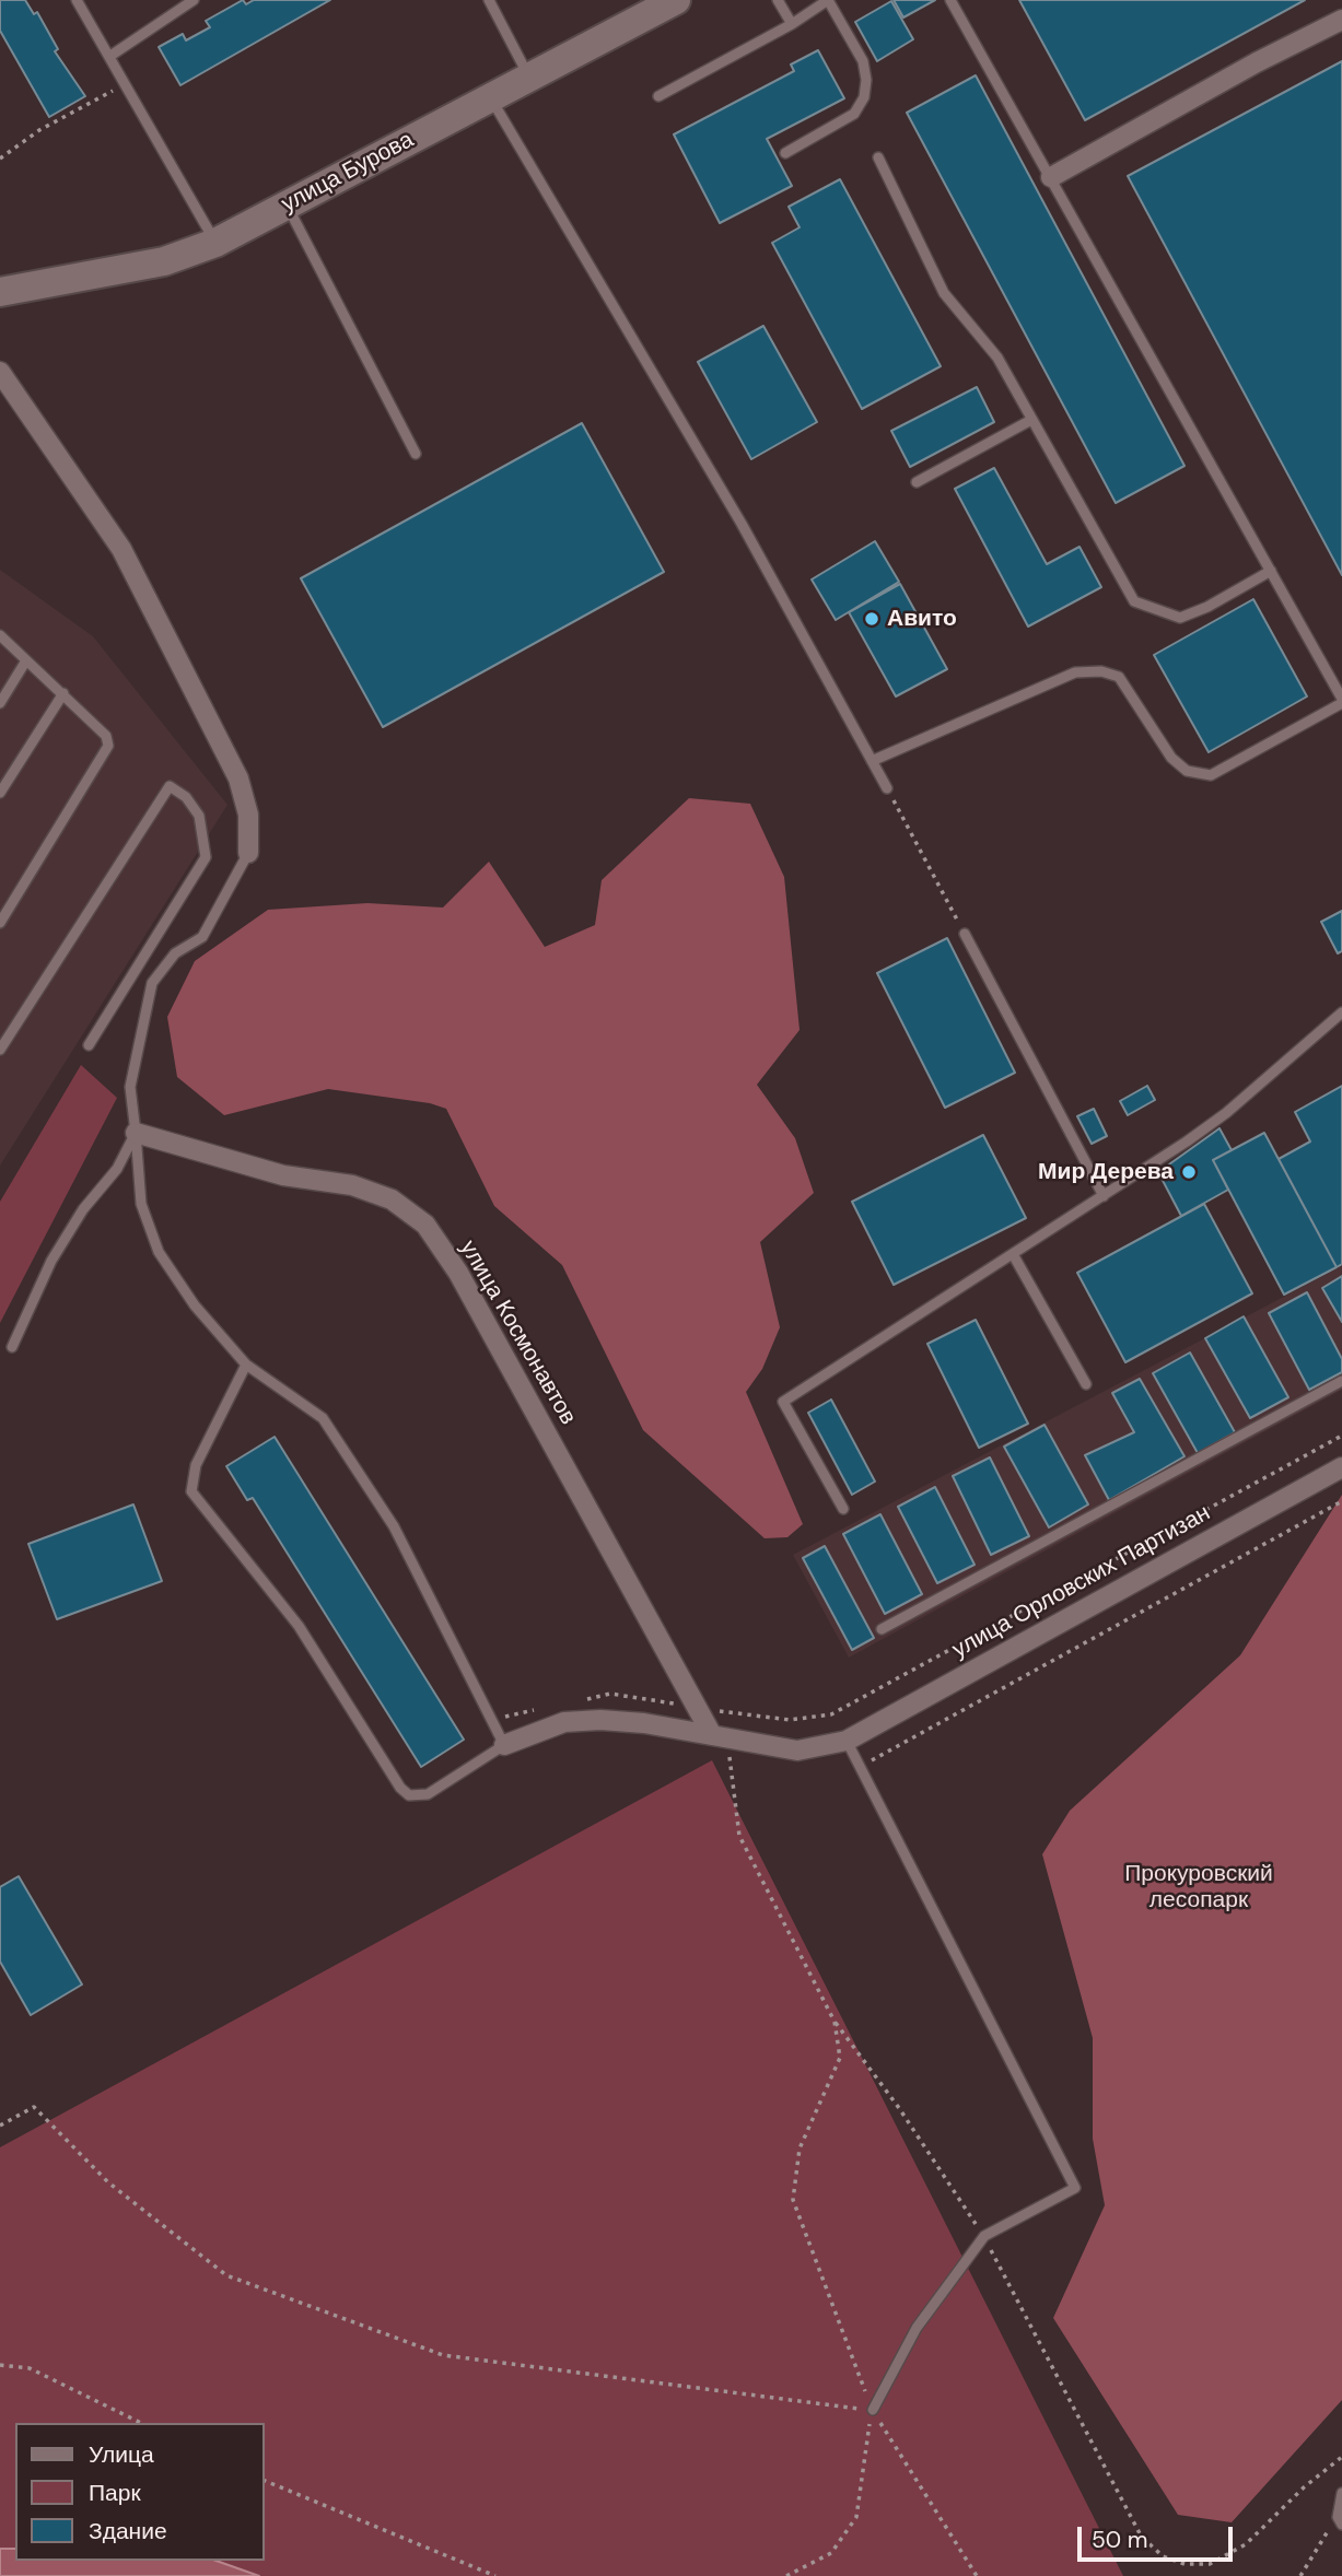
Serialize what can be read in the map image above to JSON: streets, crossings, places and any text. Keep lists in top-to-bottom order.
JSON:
{
  "streets": {
    "main road": ["улица Бурова"],
    "street": ["улица Космонавтов", "улица Орловских Партизан"]
  },
  "crossings": [
    ["улица Космонавтов", "улица Орловских Партизан"]
  ],
  "parks": ["Прокуровский лесопарк"],
  "places": ["Авито", "Мир Дерева"],
  "legend": ["Улица", "Парк", "Здание"],
  "scale_bar": "50 m"
}
